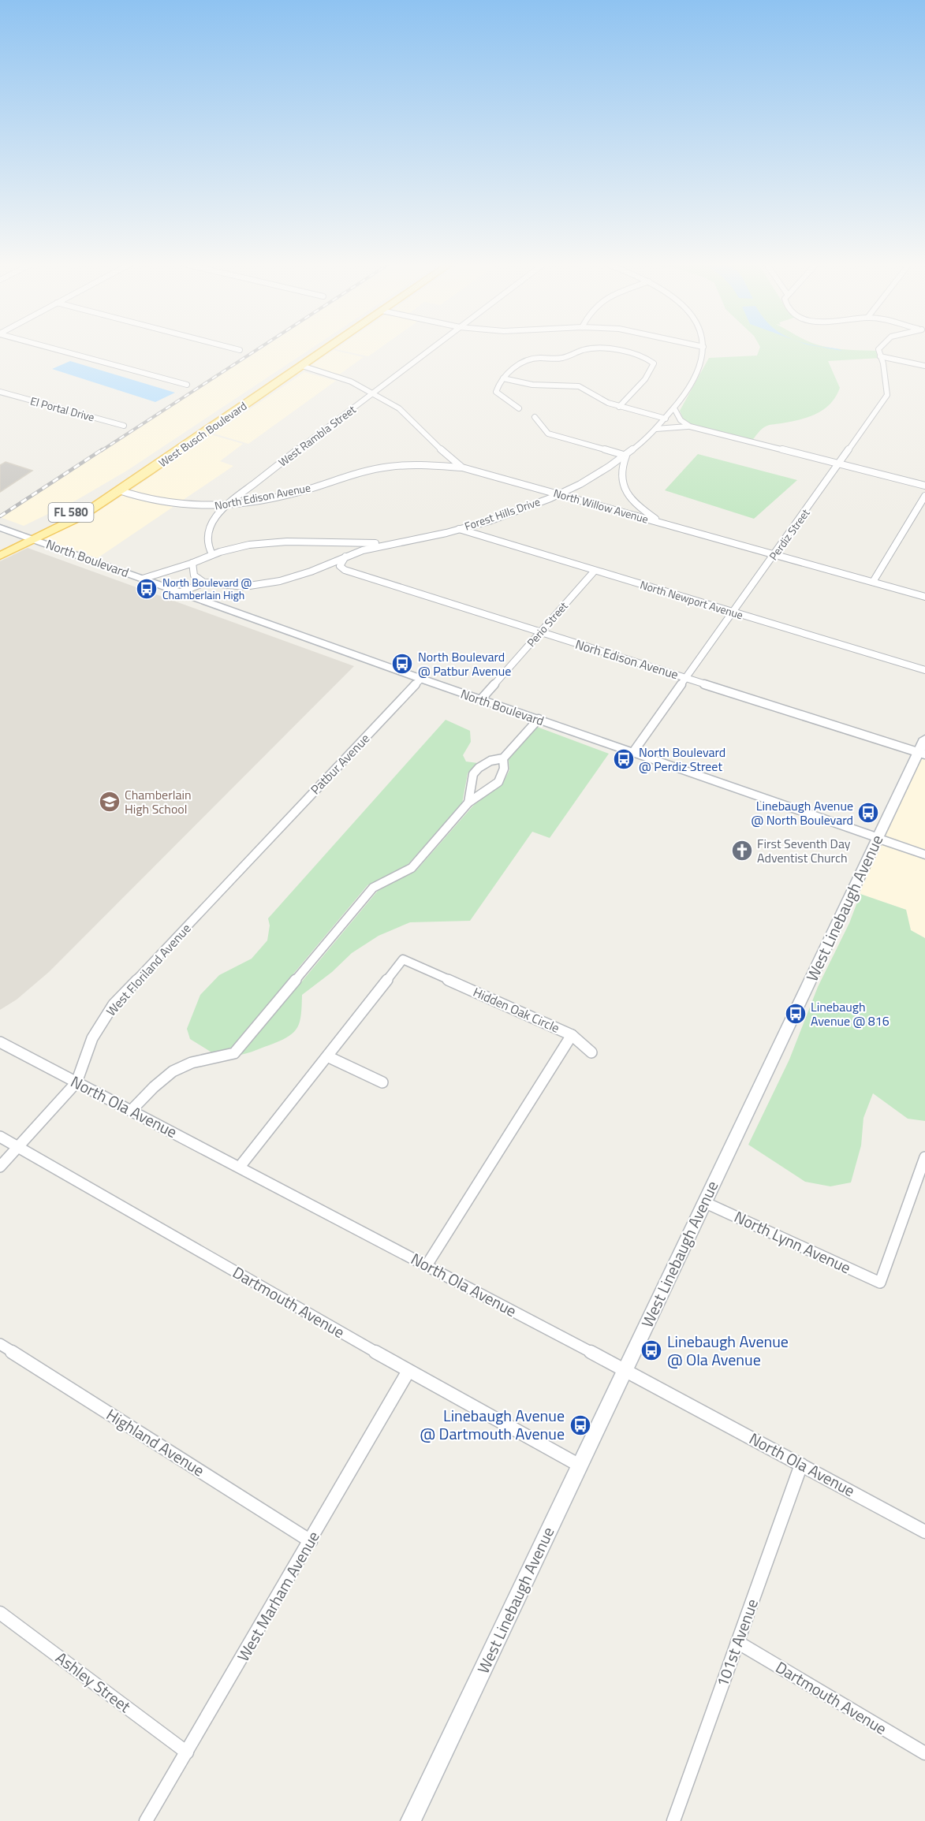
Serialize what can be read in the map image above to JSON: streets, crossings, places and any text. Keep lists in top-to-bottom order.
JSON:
{
  "streets": {
    "main road": ["West Busch Boulevard", "FL 580"],
    "street": [
      "El Portal Drive",
      "West Rambla Street",
      "North Edison Avenue",
      "North Willow Avenue",
      "Forest Hills Drive",
      "Perdiz Street",
      "North Boulevard",
      "North Newport Avenue",
      "Perio Street",
      "Norh Edison Avenue",
      "Patbur Avenue",
      "West Linebaugh Avenue",
      "West Floriland Avenue",
      "Hidden Oak Circle",
      "North Ola Avenue",
      "North Lynn Avenue",
      "Dartmouth Avenue",
      "Highland Avenue",
      "West Marham Avenue",
      "101st Avenue",
      "Ashley Street"
    ]
  },
  "crossings": [
    ["West Busch Boulevard", "North Edison Avenue"],
    ["West Busch Boulevard", "North Willow Avenue"],
    ["West Busch Boulevard", "North Boulevard"],
    ["West Rambla Street", "North Edison Avenue"],
    ["West Rambla Street", "North Willow Avenue"],
    ["North Edison Avenue", "North Willow Avenue"],
    ["North Willow Avenue", "Forest Hills Drive"],
    ["North Willow Avenue", "Perdiz Street"],
    ["Forest Hills Drive", "North Boulevard"],
    ["Forest Hills Drive", "North Newport Avenue"],
    ["Forest Hills Drive", "Norh Edison Avenue"],
    ["Perdiz Street", "North Boulevard"],
    ["Perdiz Street", "North Newport Avenue"],
    ["Perdiz Street", "Norh Edison Avenue"],
    ["North Boulevard", "Perio Street"],
    ["North Boulevard", "Patbur Avenue"],
    ["North Boulevard", "West Linebaugh Avenue"],
    ["North Newport Avenue", "Perio Street"],
    ["Perio Street", "Norh Edison Avenue"],
    ["Norh Edison Avenue", "West Linebaugh Avenue"],
    ["Patbur Avenue", "West Floriland Avenue"],
    ["West Linebaugh Avenue", "North Ola Avenue"],
    ["West Linebaugh Avenue", "North Lynn Avenue"],
    ["West Linebaugh Avenue", "Dartmouth Avenue"],
    ["West Floriland Avenue", "North Ola Avenue"],
    ["West Floriland Avenue", "Dartmouth Avenue"],
    ["Hidden Oak Circle", "North Ola Avenue"],
    ["North Ola Avenue", "101st Avenue"],
    ["Dartmouth Avenue", "West Marham Avenue"],
    ["Dartmouth Avenue", "101st Avenue"],
    ["Highland Avenue", "West Marham Avenue"],
    ["West Marham Avenue", "Ashley Street"]
  ],
  "places": {
    "bus stop": [
      "North Boulevard @ Chamberlain High",
      "North Boulevard @ Patbur Avenue",
      "North Boulevard @ Perdiz Street",
      "Linebaugh Avenue @ North Boulevard",
      "Linebaugh Avenue @ 816",
      "Linebaugh Avenue @ Ola Avenue",
      "Linebaugh Avenue @ Dartmouth Avenue"
    ],
    "school or university": ["Chamberlain High School"],
    "church": ["First Seventh Day Adventist Church"]
  }
}
